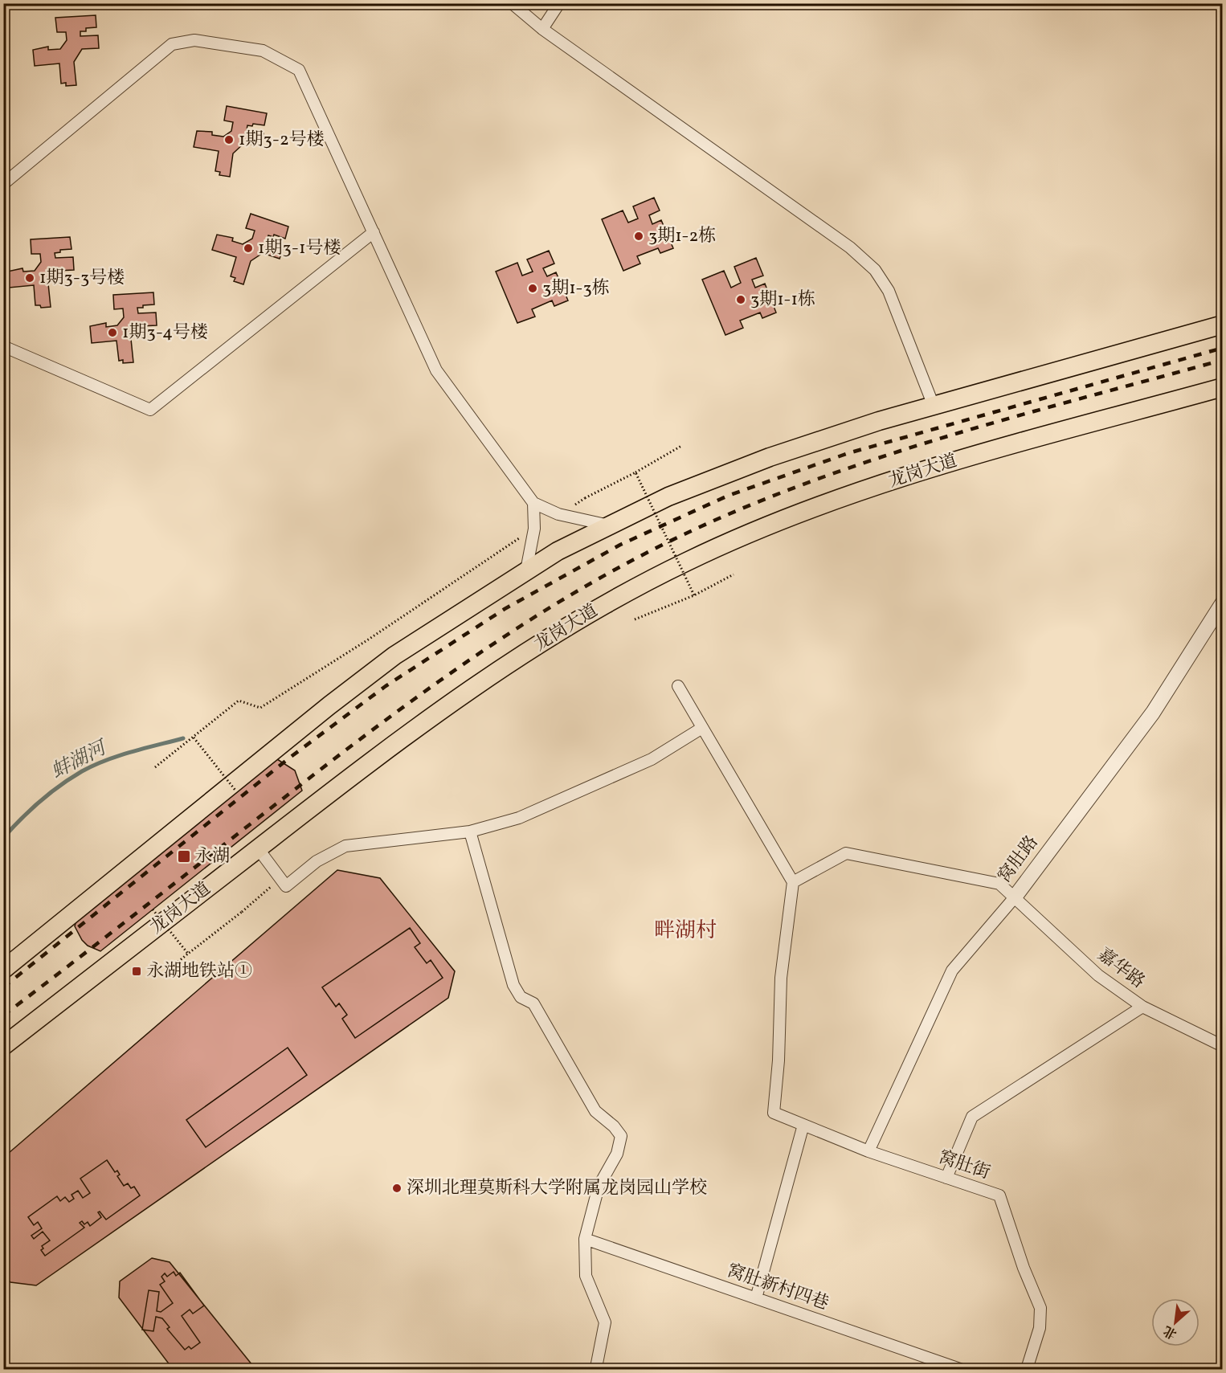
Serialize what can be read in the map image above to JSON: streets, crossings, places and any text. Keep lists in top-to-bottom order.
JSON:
{
  "streets": {
    "highway": ["龙岗大道"],
    "street": [
      "窝肚路",
      "嘉华路",
      "窝肚街",
      "窝肚新村四巷"
    ]
  },
  "crossings": [
    ["窝肚路", "嘉华路"],
    ["窝肚路", "窝肚街"],
    ["嘉华路", "窝肚街"]
  ],
  "districts": ["畔湖村"],
  "water": ["蚌湖河"],
  "places": {
    "other": [
      "1期3-2号楼",
      "3期1-2栋",
      "1期3-1号楼",
      "1期3-3号楼",
      "3期1-3栋",
      "3期1-1栋",
      "1期3-4号楼",
      "深圳北理莫斯科大学附属龙岗园山学校"
    ],
    "transit": ["永湖", "永湖地铁站①"]
  },
  "north": "bottom left"
}
